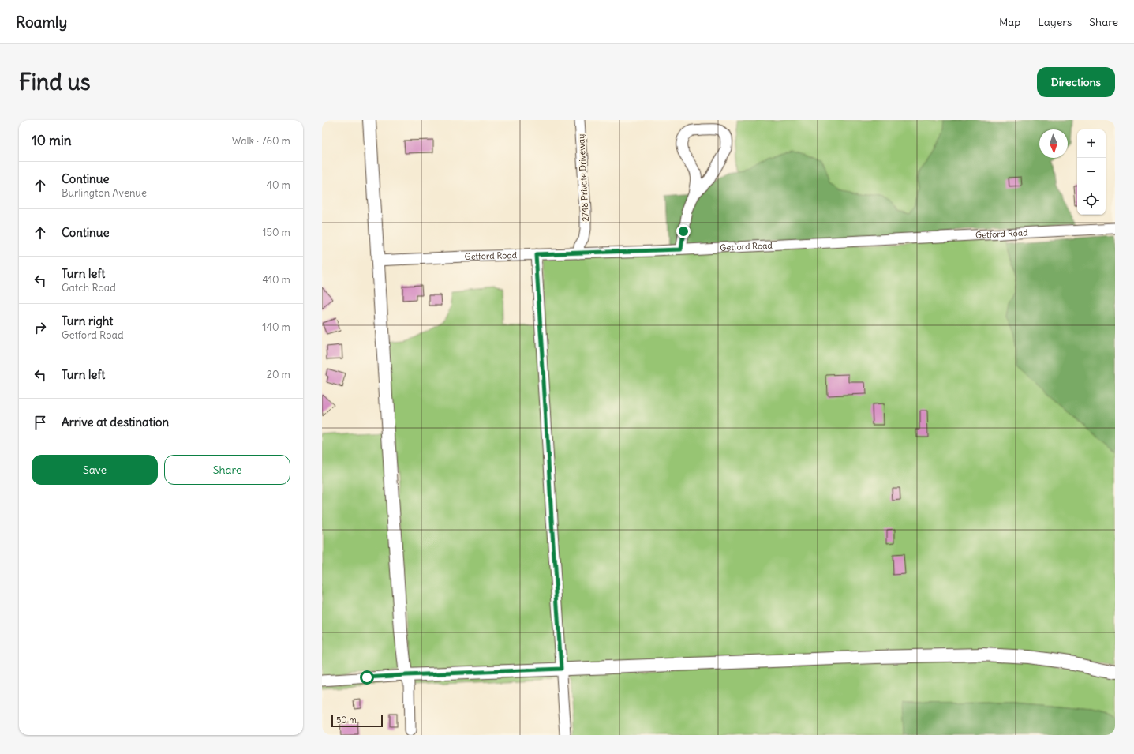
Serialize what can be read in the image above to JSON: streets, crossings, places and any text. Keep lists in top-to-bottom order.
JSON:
{
  "streets": {
    "street": ["2748 Private Driveway", "Getford Road"]
  },
  "crossings": [
    ["2748 Private Driveway", "Getford Road"]
  ],
  "scale_bar": "50 m",
  "north": "bottom",
  "page": {
    "header": "Roamly",
    "nav": ["Map", "Layers", "Share"],
    "buttons": [
      "Directions",
      ["Save", "Share"]
    ],
    "title": "Find us",
    "heading": ["10 min", "Walk · 760 m"],
    "map_buttons": ["+", "−"],
    "list": [
      ["Continue", "Burlington Avenue", "40 m"],
      ["Continue", "150 m"],
      ["Turn left", "Gatch Road", "410 m"],
      ["Turn right", "Getford Road", "140 m"],
      ["Turn left", "20 m"],
      "Arrive at destination"
    ],
    "scale": "50 m"
  }
}
